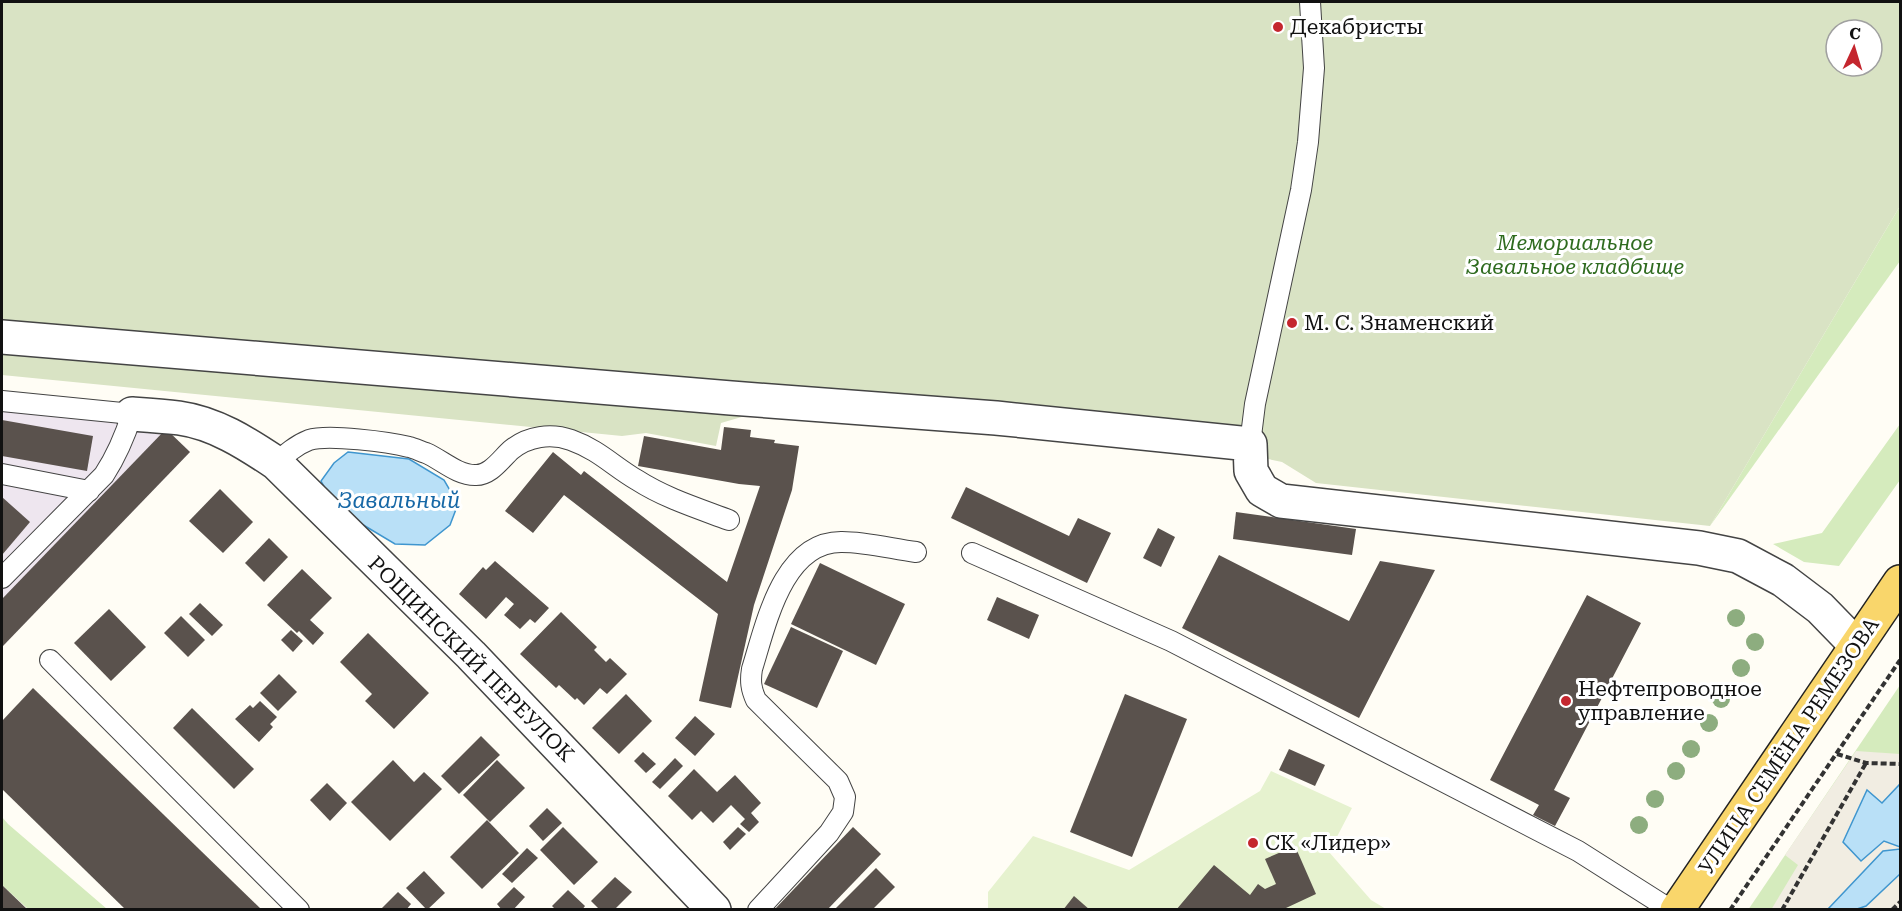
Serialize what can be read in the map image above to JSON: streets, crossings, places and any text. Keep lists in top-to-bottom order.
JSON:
{
  "streets": {
    "main road": ["УЛИЦА СЕМЁНА РЕМЕЗОВА"],
    "street": ["РОЩИНСКИЙ ПЕРЕУЛОК"]
  },
  "water": ["Завальный"],
  "parks": ["Мемориальное Завальное кладбище"],
  "places": [
    "Декабристы",
    "М. С. Знаменский",
    "Нефтепроводное управление",
    "СК «Лидер»"
  ],
  "north": "top"
}
